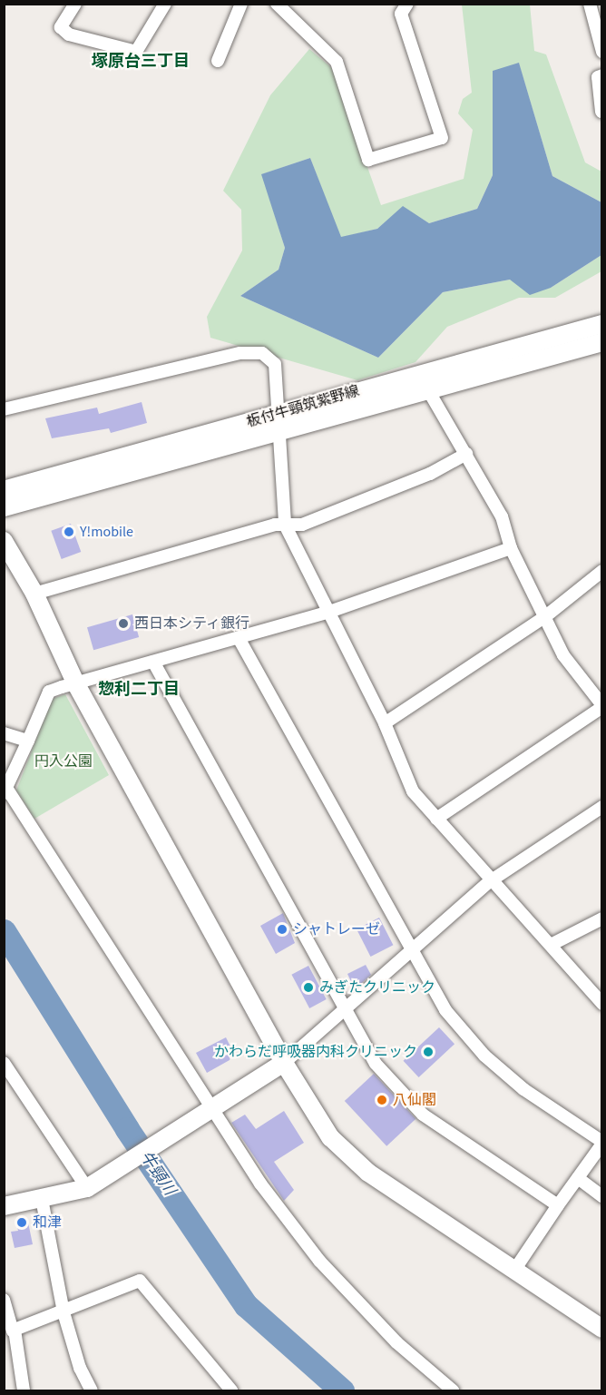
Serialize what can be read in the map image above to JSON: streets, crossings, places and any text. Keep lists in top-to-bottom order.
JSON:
{
  "streets": {
    "street": ["板付牛頸筑紫野線"]
  },
  "districts": ["塚原台三丁目", "惣利二丁目"],
  "water": ["牛頸川"],
  "parks": ["円入公園"],
  "places": [
    "Y!mobile",
    "西日本シティ銀行",
    "シャトレーゼ",
    "みぎたクリニック",
    "かわらだ呼吸器内科クリニック",
    "八仙閣",
    "和津"
  ]
}
